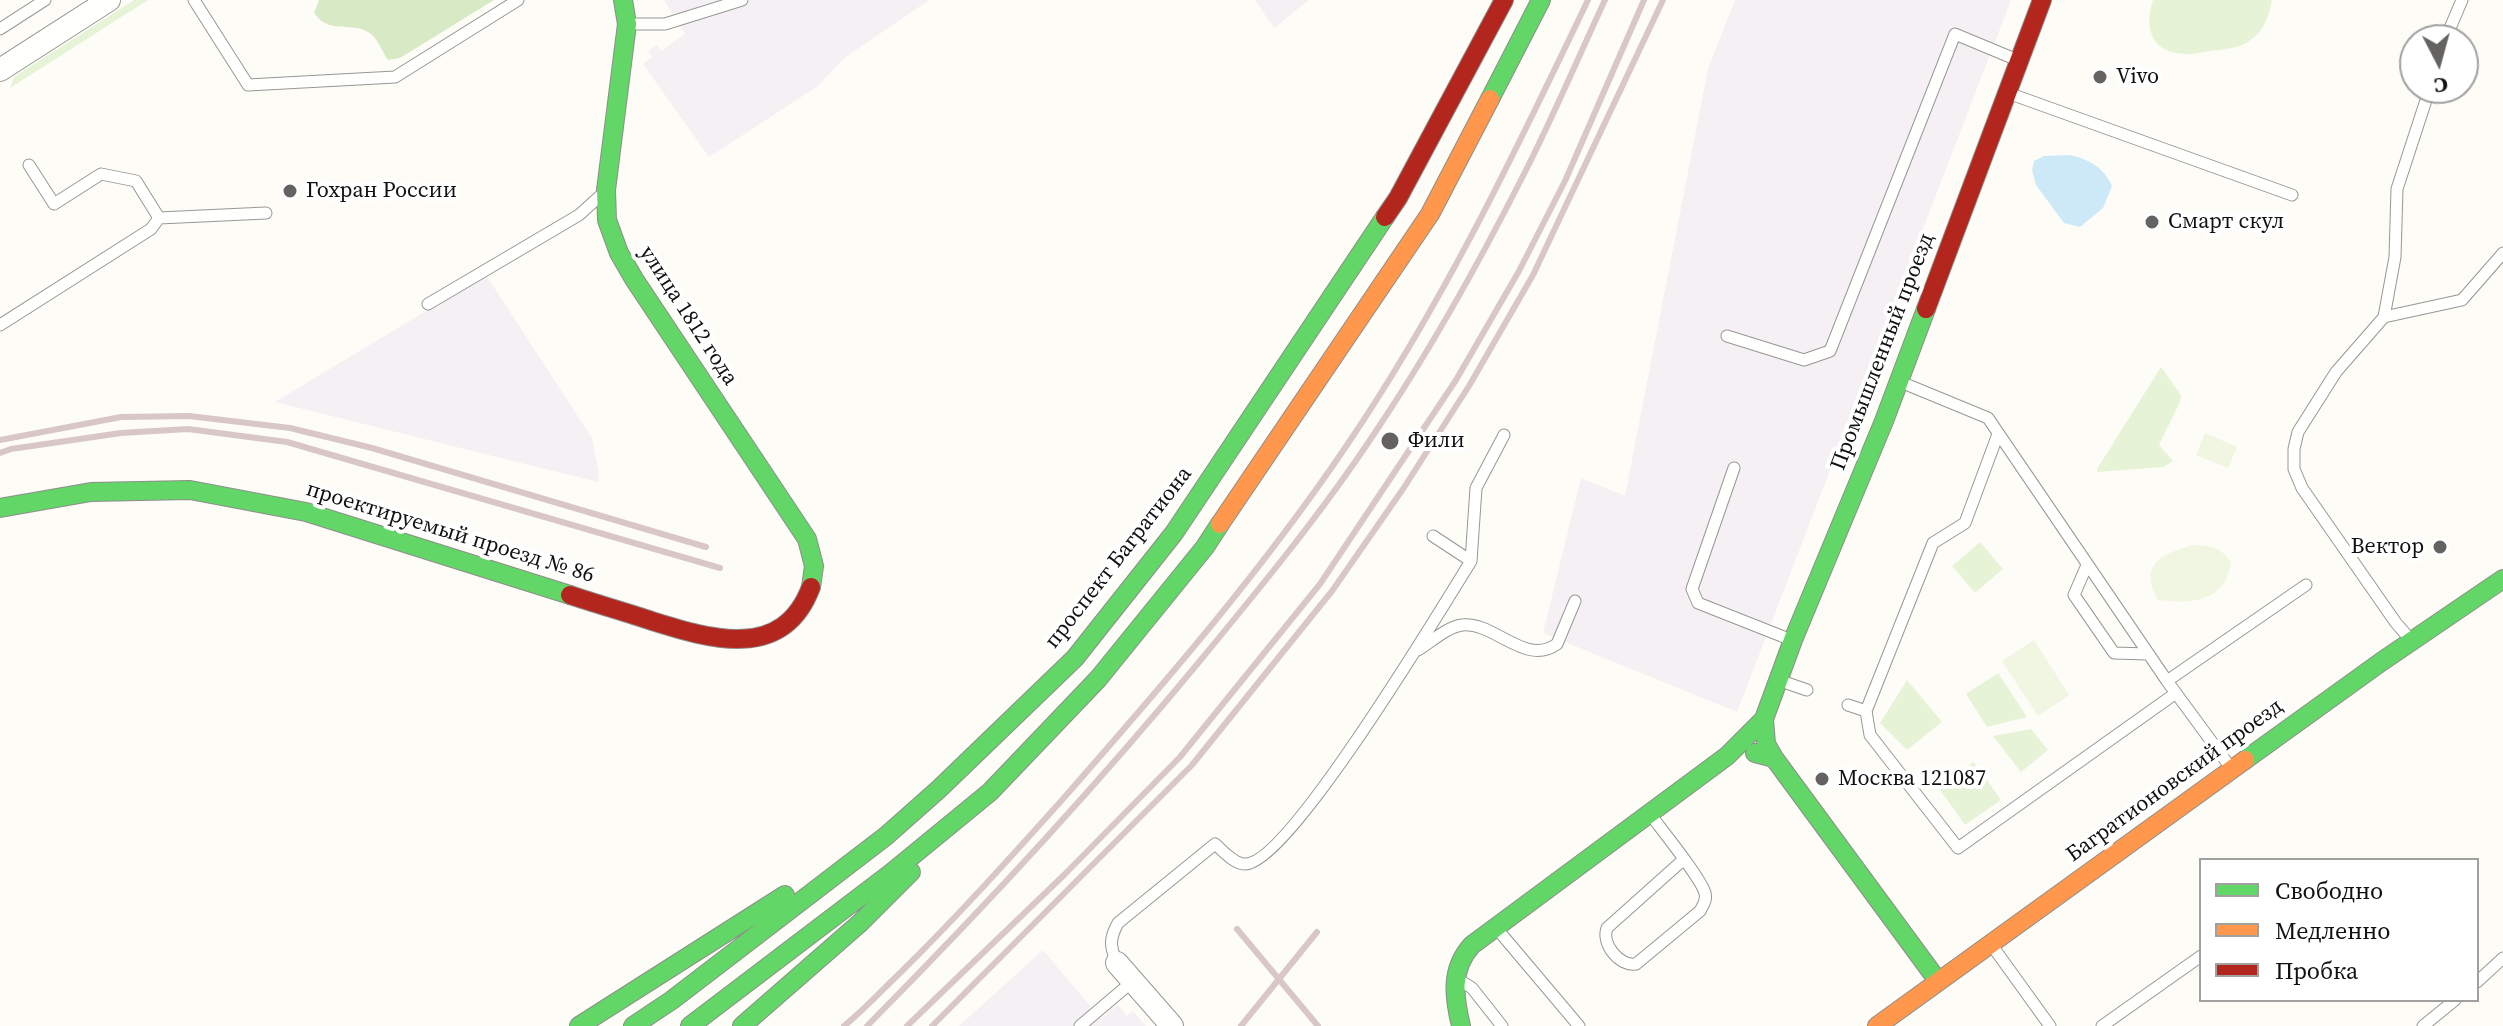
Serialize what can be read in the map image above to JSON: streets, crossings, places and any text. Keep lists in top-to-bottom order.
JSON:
{
  "streets": {
    "street": [
      "улица 1812 года",
      "Промышленный проезд",
      "проектируемый проезд № 86",
      "проспект Багратиона",
      "Багратионовский проезд"
    ]
  },
  "crossings": [
    ["улица 1812 года", "проектируемый проезд № 86"]
  ],
  "places": [
    "Vivo",
    "Гохран России",
    "Смарт скул",
    "Фили",
    "Вектор",
    "Москва 121087"
  ],
  "legend": ["Свободно", "Медленно", "Пробка"],
  "north": "bottom"
}
